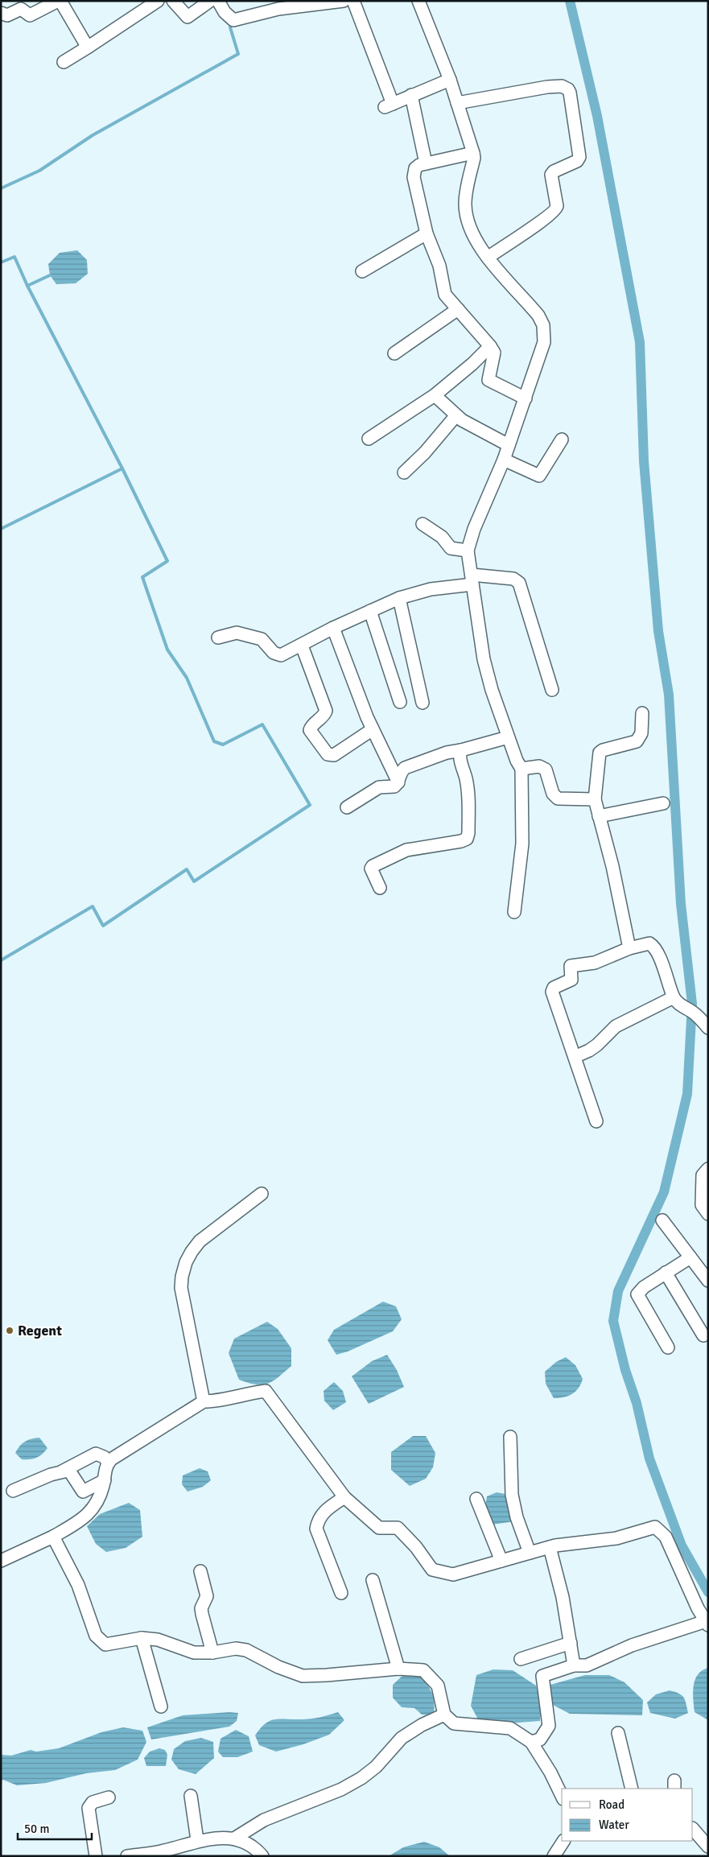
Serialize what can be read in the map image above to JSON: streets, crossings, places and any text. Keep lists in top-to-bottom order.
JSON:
{
  "places": ["Regent"],
  "legend": ["Road", "Water"],
  "scale_bar": "50 m"
}
